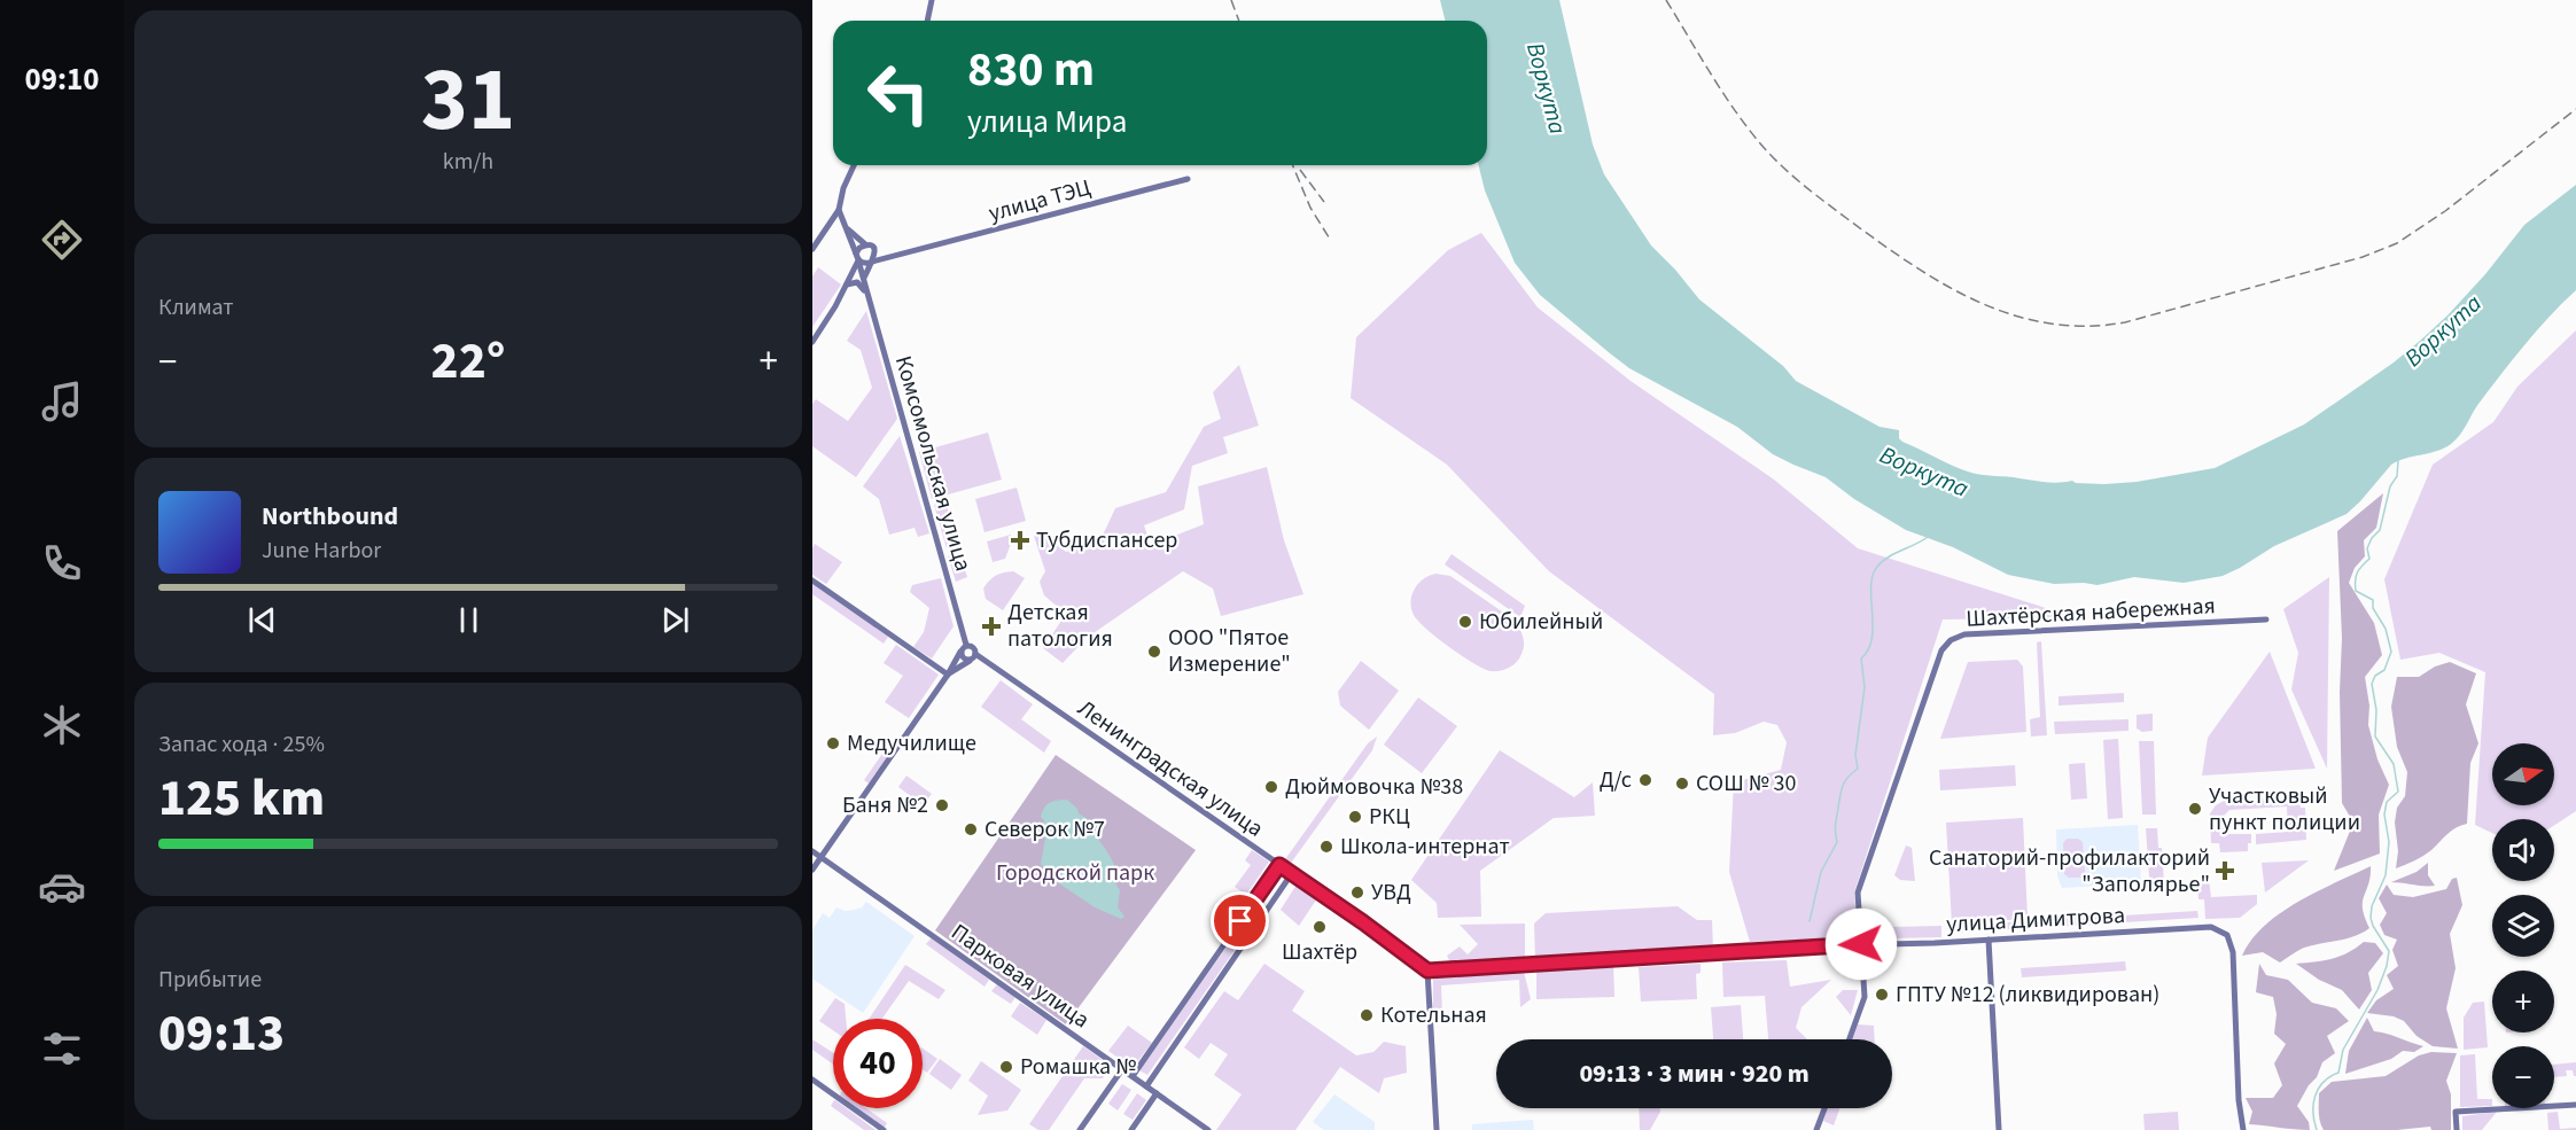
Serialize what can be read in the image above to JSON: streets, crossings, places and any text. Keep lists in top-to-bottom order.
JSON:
{
  "streets": {
    "main road": [
      "улица ТЭЦ",
      "Комсомольская улица",
      "Шахтёрская набережная",
      "Ленинградская улица",
      "улица Димитрова",
      "Парковая улица"
    ]
  },
  "crossings": [
    ["улица ТЭЦ", "Комсомольская улица"],
    ["Шахтёрская набережная", "улица Димитрова"]
  ],
  "water": ["Воркута"],
  "parks": ["Городской парк"],
  "places": {
    "health": ["Тубдиспансер", "Детская патология", "Санаторий-профилакторий \"Заполярье\""],
    "other": [
      "Юбилейный",
      "ООО \"Пятое Измерение\"",
      "Медучилище",
      "Д/с",
      "СОШ № 30",
      "Дюймовочка №38",
      "Баня №2",
      "Участковый пункт полиции",
      "РКЦ",
      "Северок №7",
      "Школа-интернат",
      "УВД",
      "Шахтёр",
      "ГПТУ №12 (ликвидирован)",
      "Котельная",
      "Ромашка №"
    ]
  },
  "north": "right",
  "page": {
    "tabs": "09:10",
    "tile": [
      ["31", "km/h"],
      "Климат",
      ["Запас хода · 25%", "125 km"],
      ["Прибытие", "09:13"]
    ],
    "turn": ["830 m", "улица Мира"],
    "heat": ["−", "22°", "+"],
    "song": ["Northbound", "June Harbor"],
    "map_buttons": ["+", "−"],
    "limit": "40",
    "trip": "09:13 · 3 мин · 920 m"
  }
}
